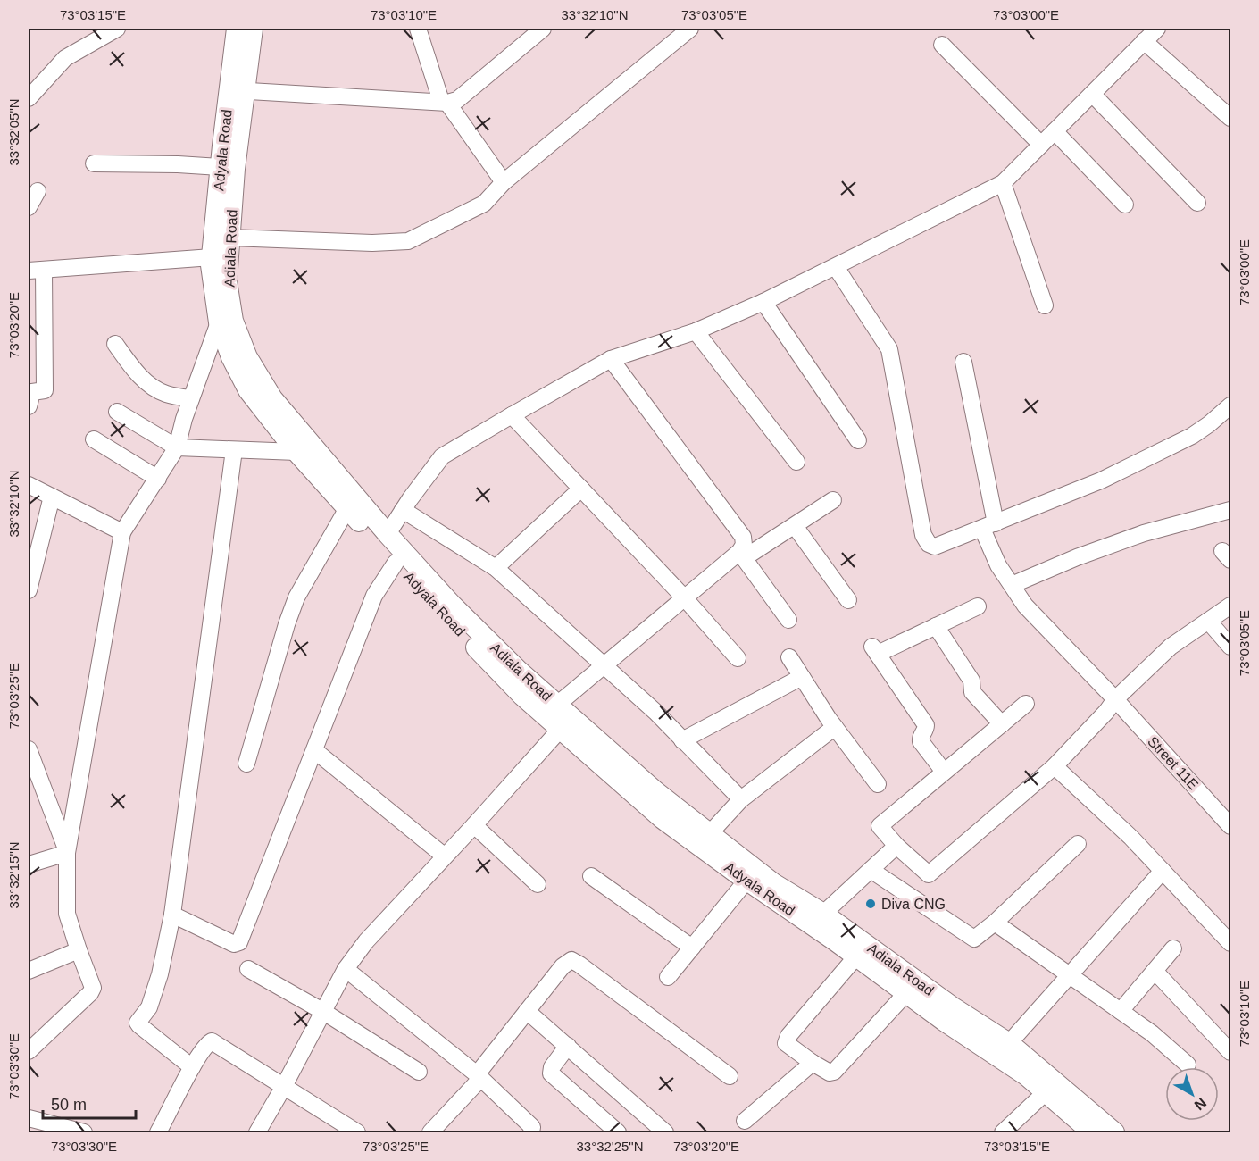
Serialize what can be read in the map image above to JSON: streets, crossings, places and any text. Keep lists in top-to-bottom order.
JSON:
{
  "streets": {
    "main road": ["Adyala Road", "Adiala Road"],
    "street": ["Street 11E"]
  },
  "crossings": [
    ["Adyala Road", "Adiala Road"]
  ],
  "places": ["Diva CNG"],
  "scale_bar": "50 m",
  "north": "bottom right",
  "coordinates": [
    "73°03'15\"E",
    "73°03'10\"E",
    "33°32'10\"N",
    "73°03'05\"E",
    "73°03'00\"E",
    "33°32'05\"N",
    "73°03'20\"E",
    "73°03'25\"E",
    "33°32'15\"N",
    "73°03'30\"E",
    "33°32'25\"N"
  ]
}
